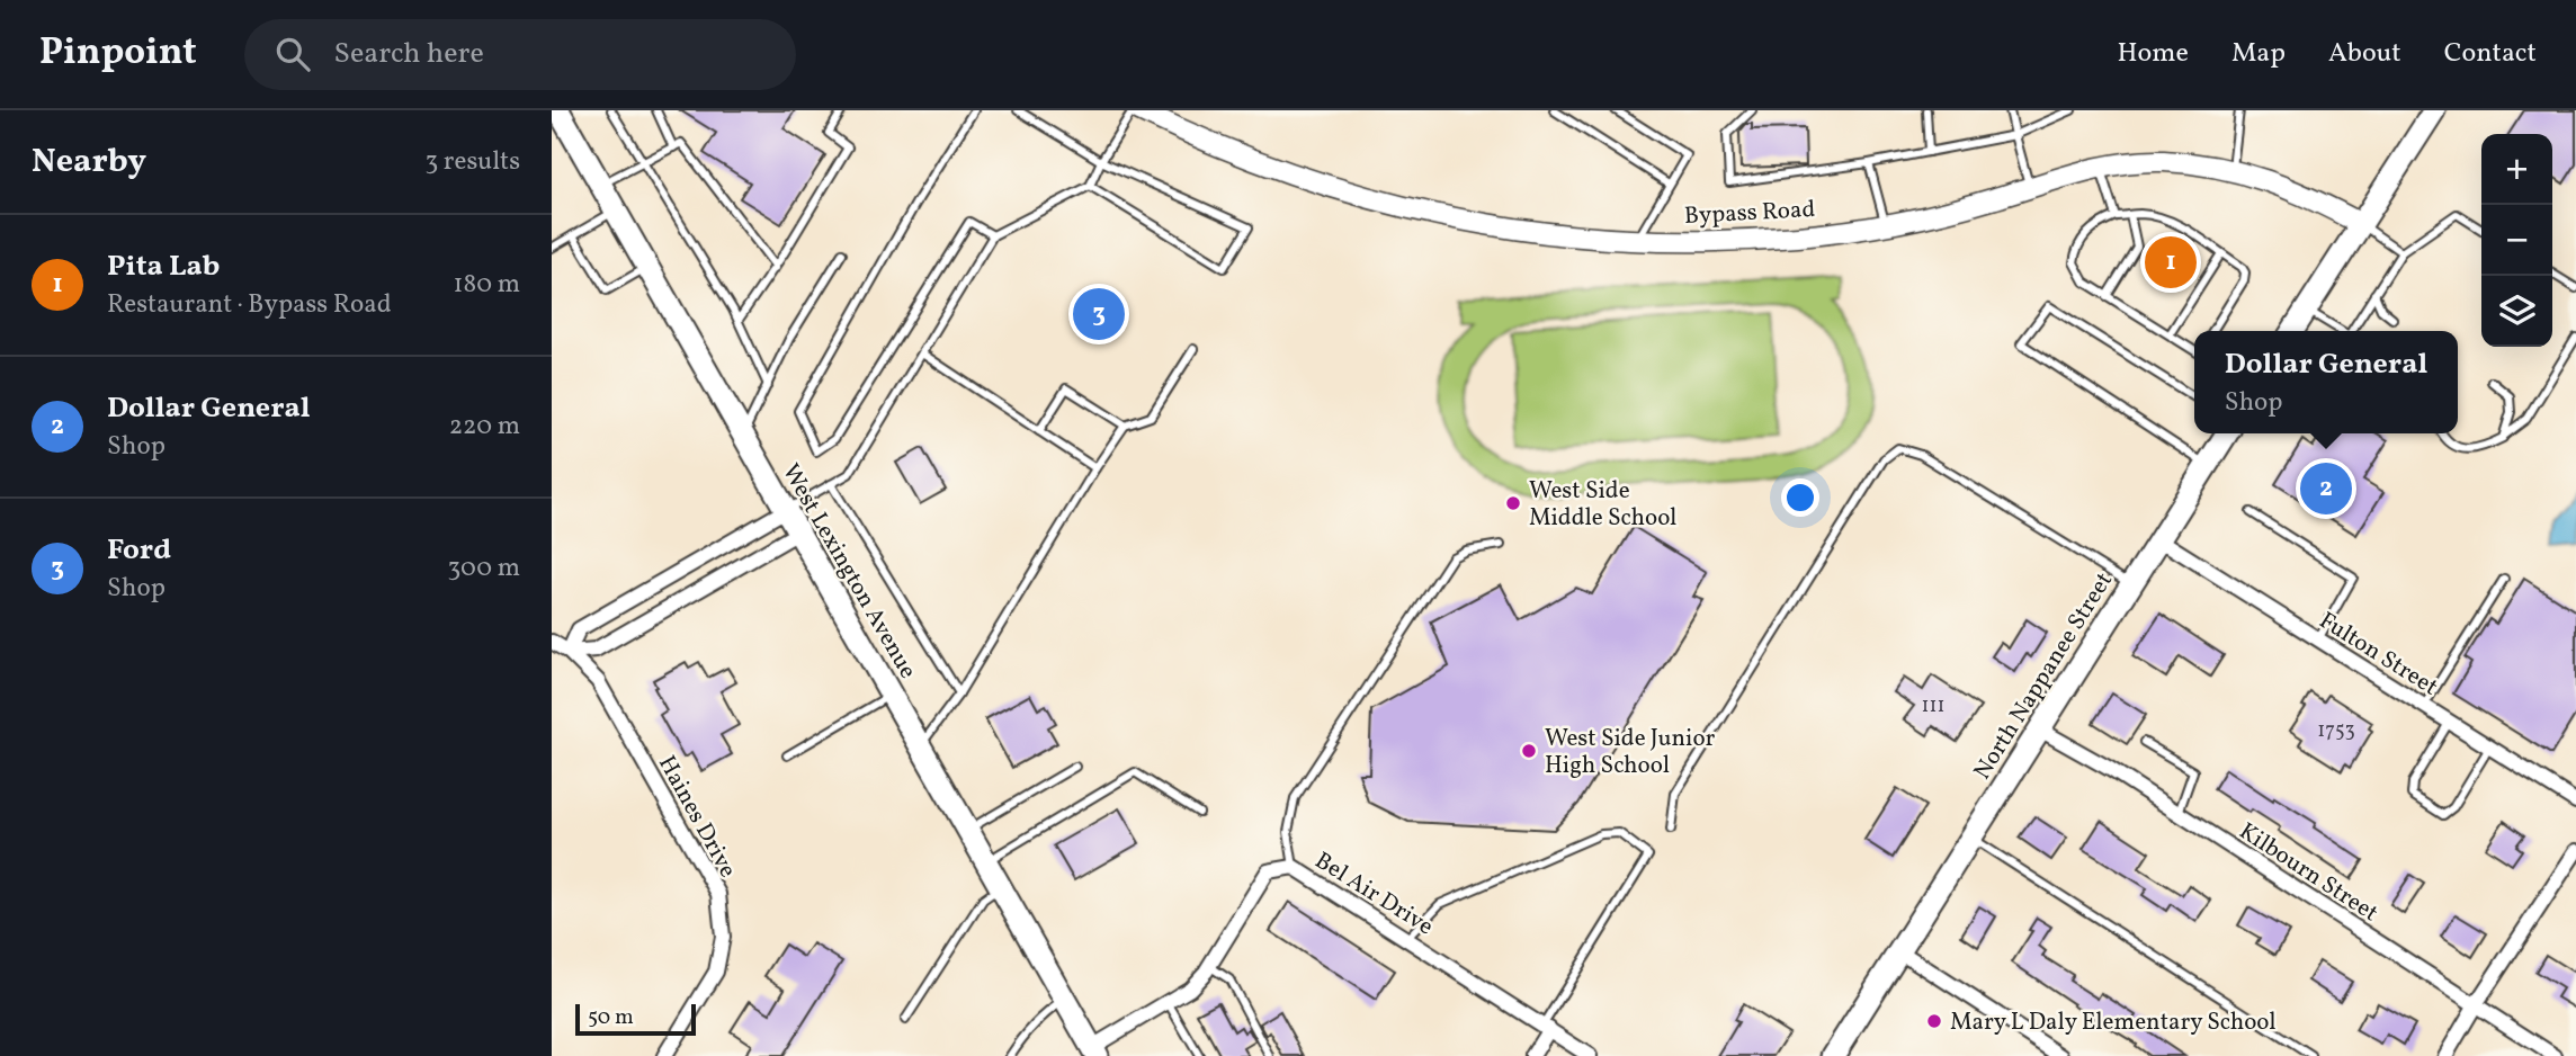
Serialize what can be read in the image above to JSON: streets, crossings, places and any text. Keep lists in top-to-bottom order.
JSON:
{
  "streets": {
    "main road": ["Bypass Road", "West Lexington Avenue", "North Nappanee Street"],
    "street": [
      "Fulton Street",
      "Haines Drive",
      "Kilbourn Street",
      "Bel Air Drive"
    ]
  },
  "crossings": [
    ["West Lexington Avenue", "Bel Air Drive"],
    ["Fulton Street", "North Nappanee Street"],
    ["North Nappanee Street", "Kilbourn Street"]
  ],
  "places": ["West Side Middle School", "West Side Junior High School", "Mary L Daly Elementary School"],
  "house_numbers": ["111", "1753"],
  "scale_bar": "50 m",
  "page": {
    "header": "Pinpoint",
    "search": "Search here",
    "nav": [
      "Home",
      "Map",
      "About",
      "Contact"
    ],
    "heading": ["Nearby", "3 results"],
    "map_buttons": ["+", "−"],
    "list": [
      {
        "mark": "1",
        "name": "Pita Lab",
        "note": "Restaurant · Bypass Road",
        "value": "180 m"
      },
      {
        "mark": "2",
        "name": "Dollar General",
        "note": "Shop",
        "value": "220 m"
      },
      {
        "mark": "3",
        "name": "Ford",
        "note": "Shop",
        "value": "300 m"
      }
    ],
    "pins": ["1", "3", "2"],
    "popup": ["Dollar General", "Shop"],
    "scale": "50 m"
  }
}
